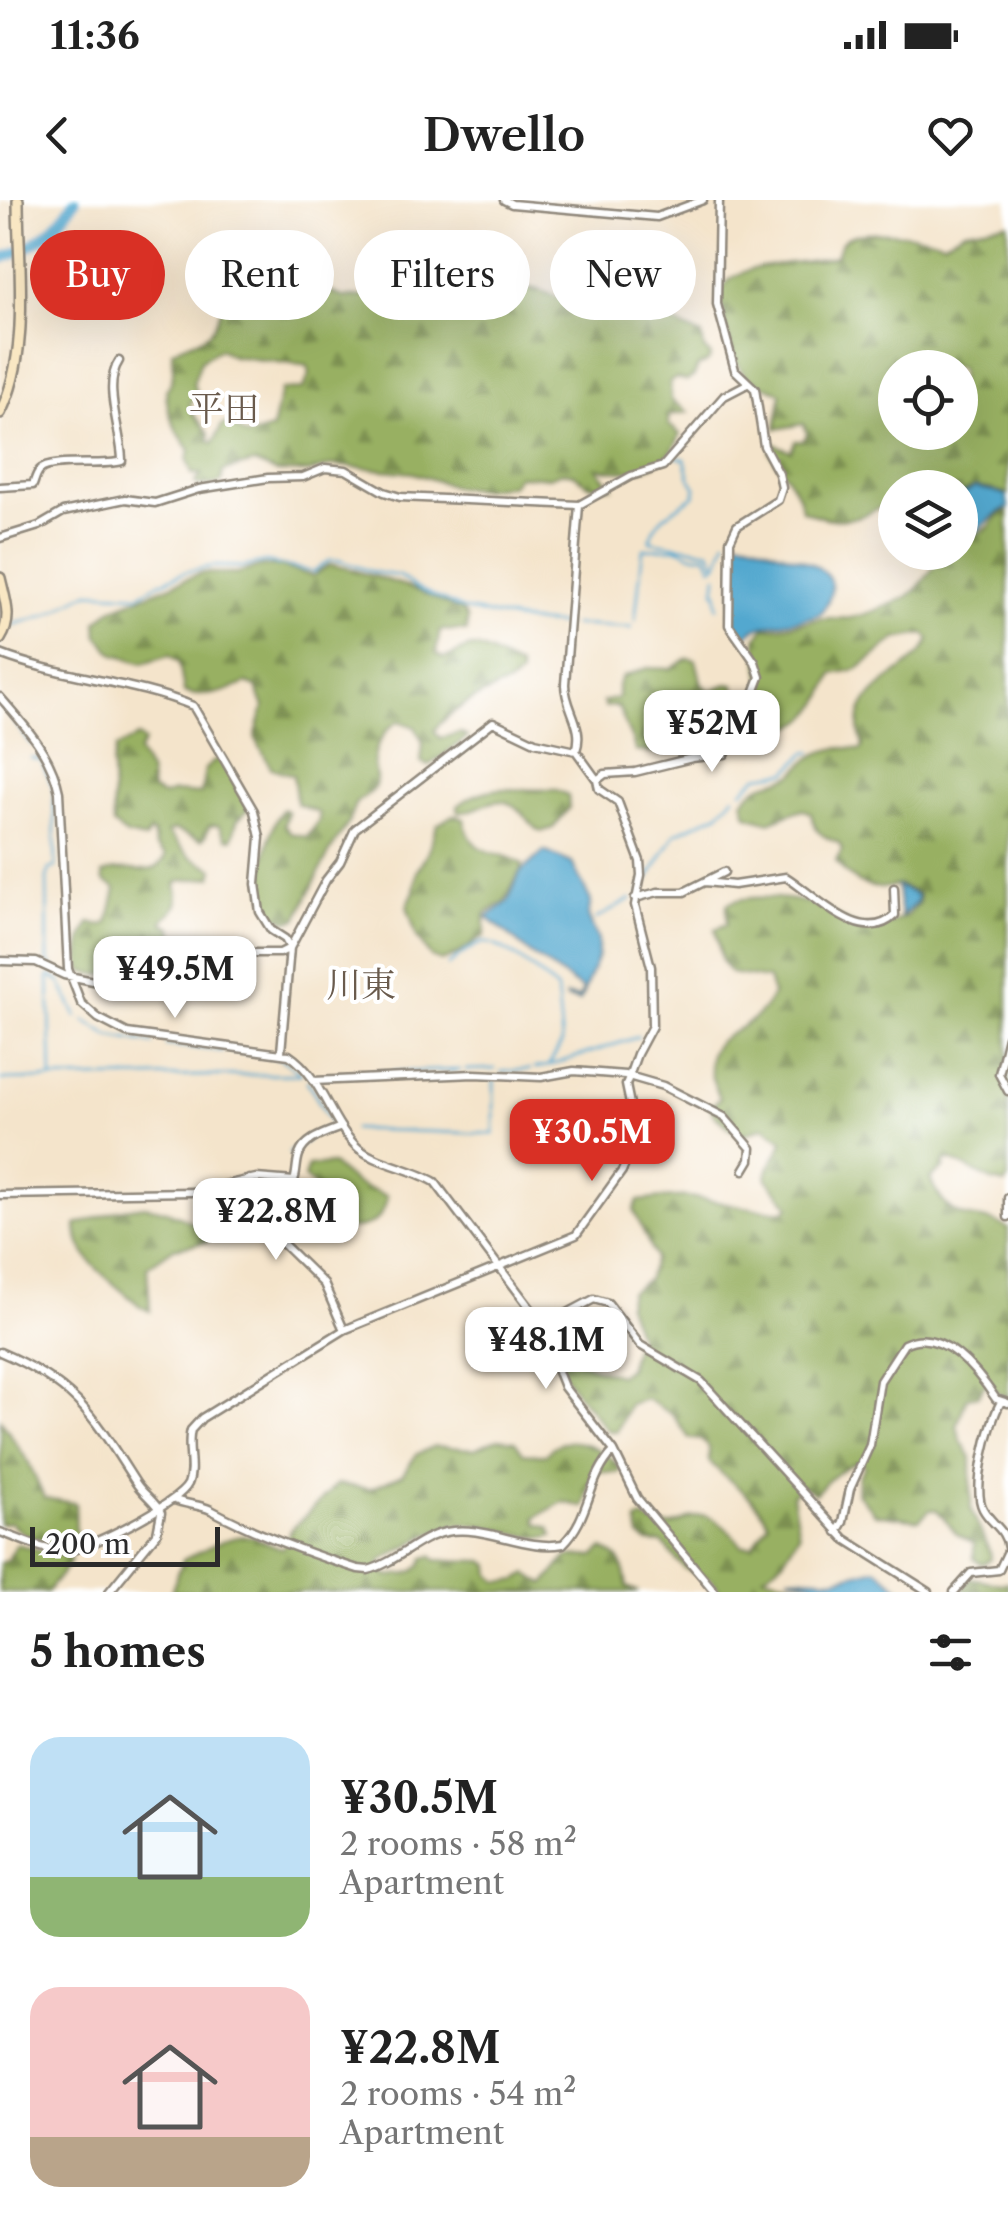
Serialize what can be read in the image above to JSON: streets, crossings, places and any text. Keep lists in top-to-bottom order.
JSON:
{
  "districts": ["平田", "川東"],
  "scale_bar": "200 m",
  "page": {
    "status": "11:36",
    "header": "Dwello",
    "chip": [
      "Buy",
      "Rent",
      "Filters",
      "New"
    ],
    "price": [
      "¥52M",
      "¥49.5M",
      "¥30.5M",
      "¥22.8M",
      "¥48.1M"
    ],
    "scale": "200 m",
    "heading": "5 homes",
    "list": [
      {
        "name": "¥30.5M",
        "note": "2 rooms · 58 m² · Apartment"
      },
      {
        "name": "¥22.8M",
        "note": "2 rooms · 54 m² · Apartment"
      }
    ]
  }
}
